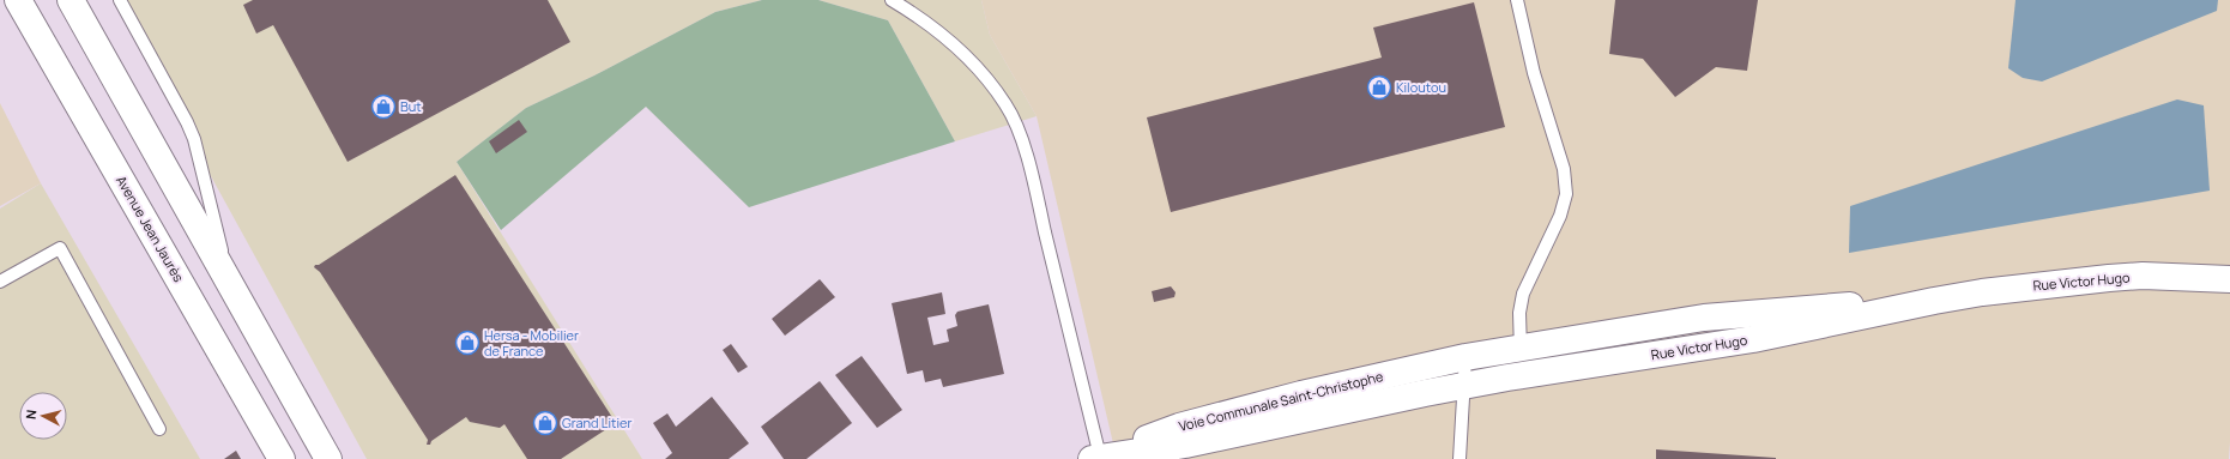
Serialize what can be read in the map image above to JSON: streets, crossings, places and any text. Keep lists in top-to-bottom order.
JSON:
{
  "streets": {
    "main road": ["Avenue Jean Jaurès", "Rue Victor Hugo", "Voie Communale Saint-Christophe"]
  },
  "crossings": [
    ["Rue Victor Hugo", "Voie Communale Saint-Christophe"]
  ],
  "places": {
    "shop": [
      "Kiloutou",
      "But",
      "Hersa - Mobilier de France",
      "Grand Litier"
    ]
  },
  "north": "left"
}
